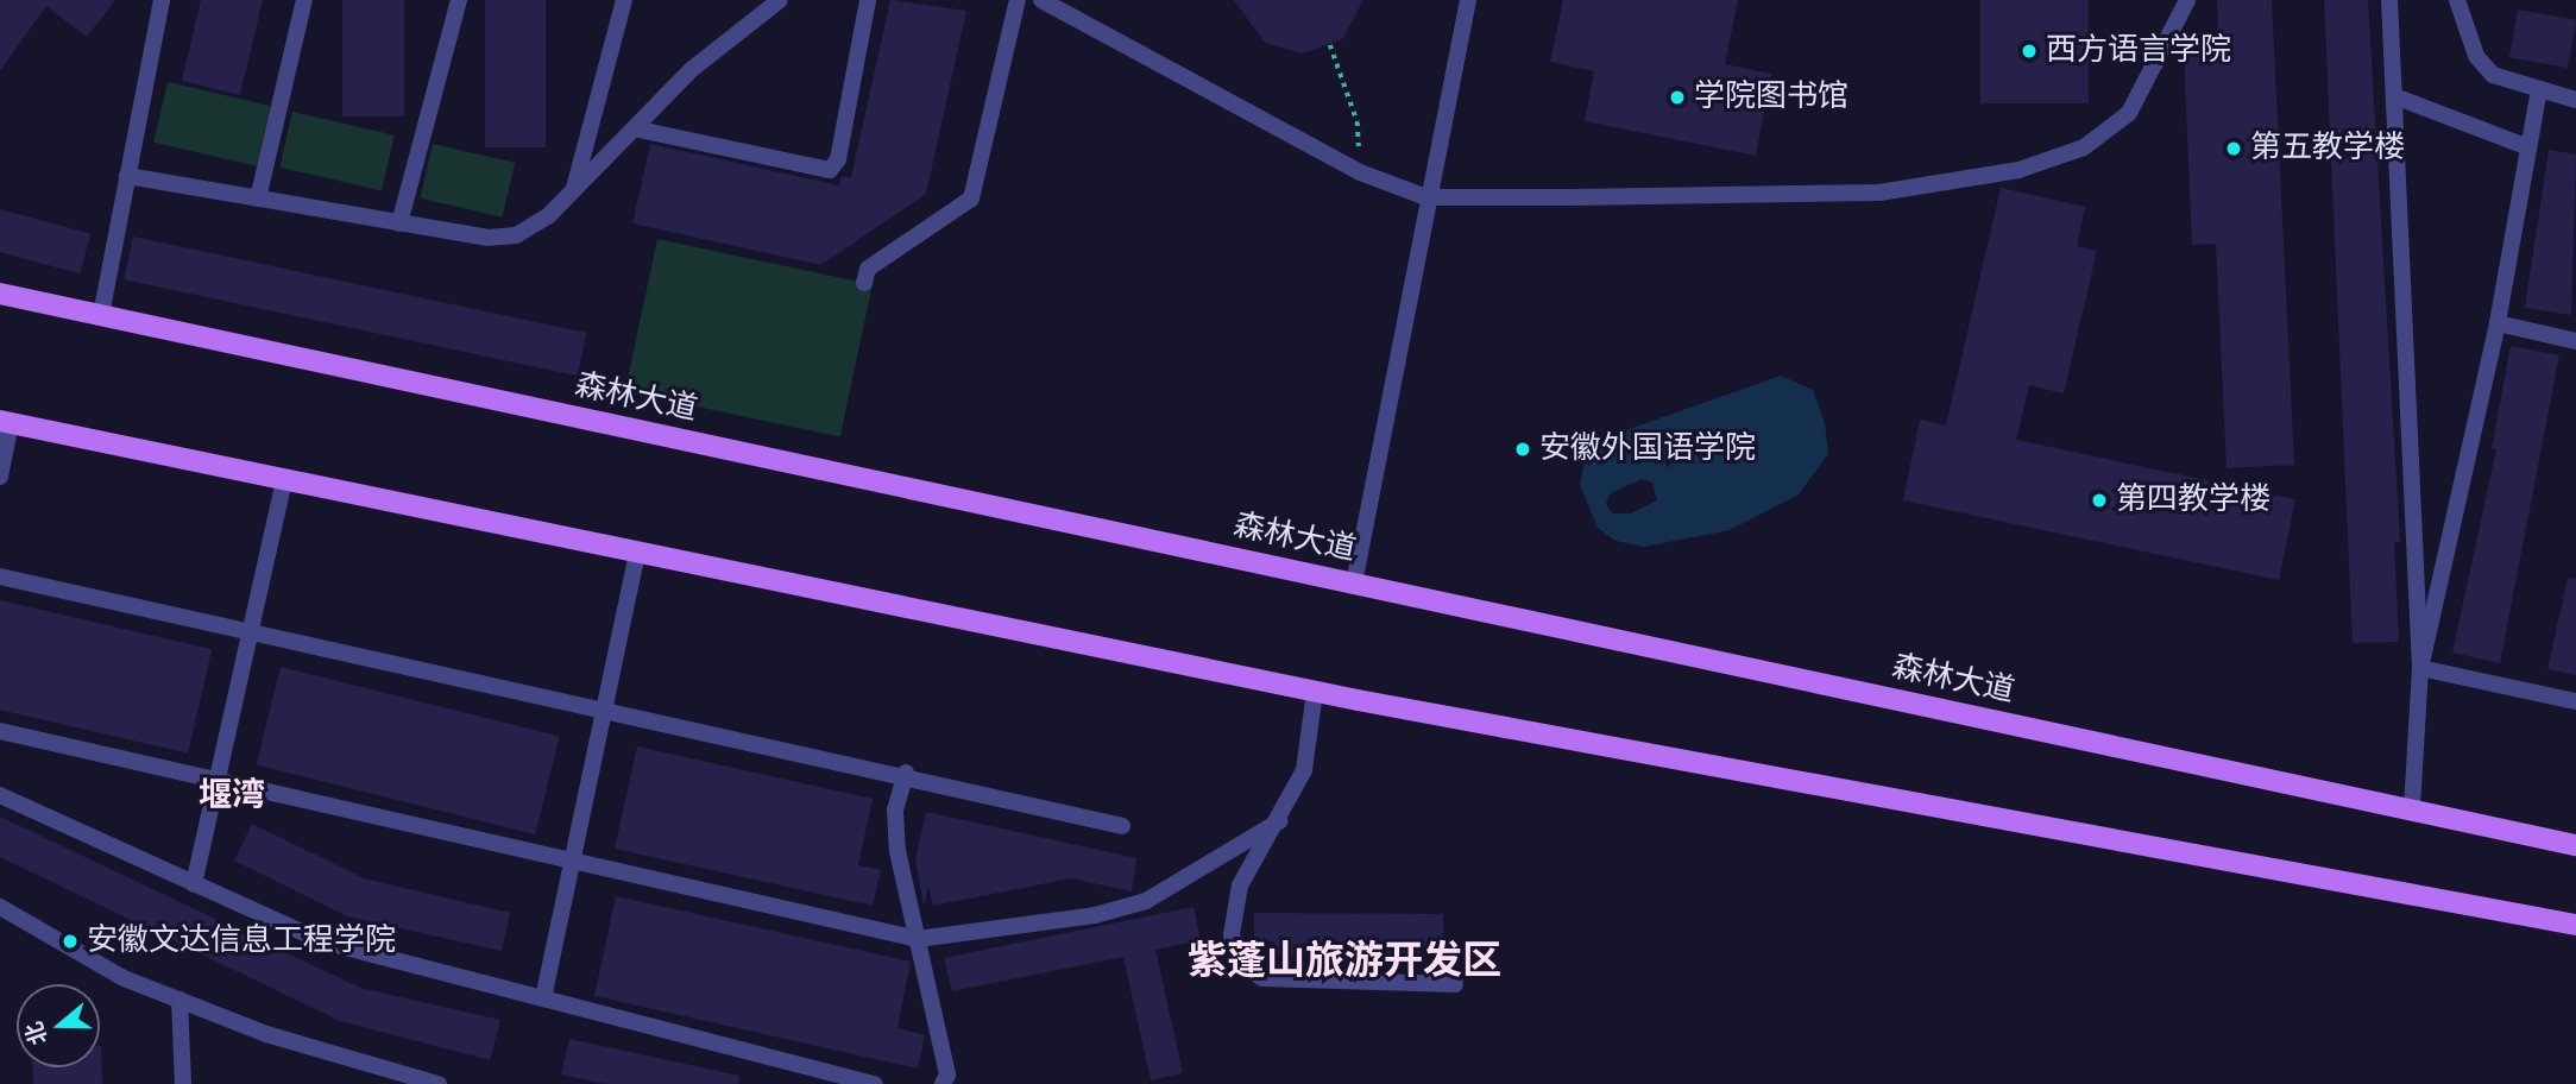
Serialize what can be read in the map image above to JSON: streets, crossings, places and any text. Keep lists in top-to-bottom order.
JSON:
{
  "streets": {
    "main road": ["森林大道"]
  },
  "districts": ["堰湾", "紫蓬山旅游开发区"],
  "places": [
    "西方语言学院",
    "学院图书馆",
    "第五教学楼",
    "安徽外国语学院",
    "第四教学楼",
    "安徽文达信息工程学院"
  ],
  "north": "left"
}
